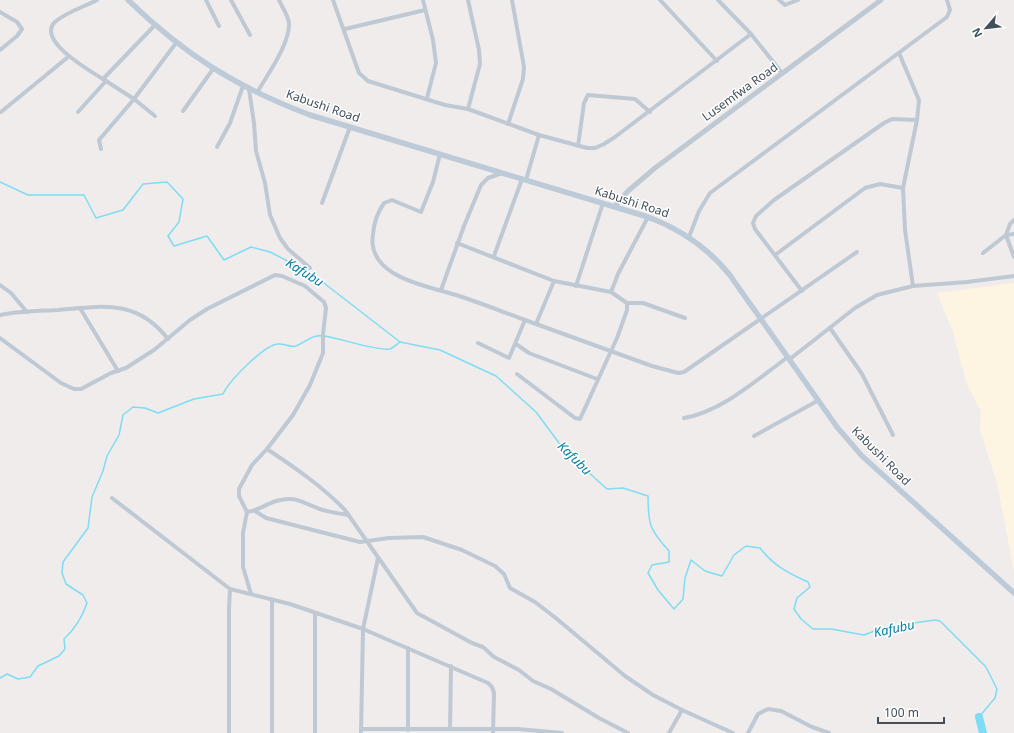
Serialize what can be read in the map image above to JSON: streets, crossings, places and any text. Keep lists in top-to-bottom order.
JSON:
{
  "streets": {
    "main road": ["Kabushi Road"],
    "street": ["Lusemfwa Road"]
  },
  "crossings": [
    ["Lusemfwa Road", "Kabushi Road"]
  ],
  "water": ["Kafubu"],
  "scale_bar": "100 m",
  "north": "bottom left"
}
